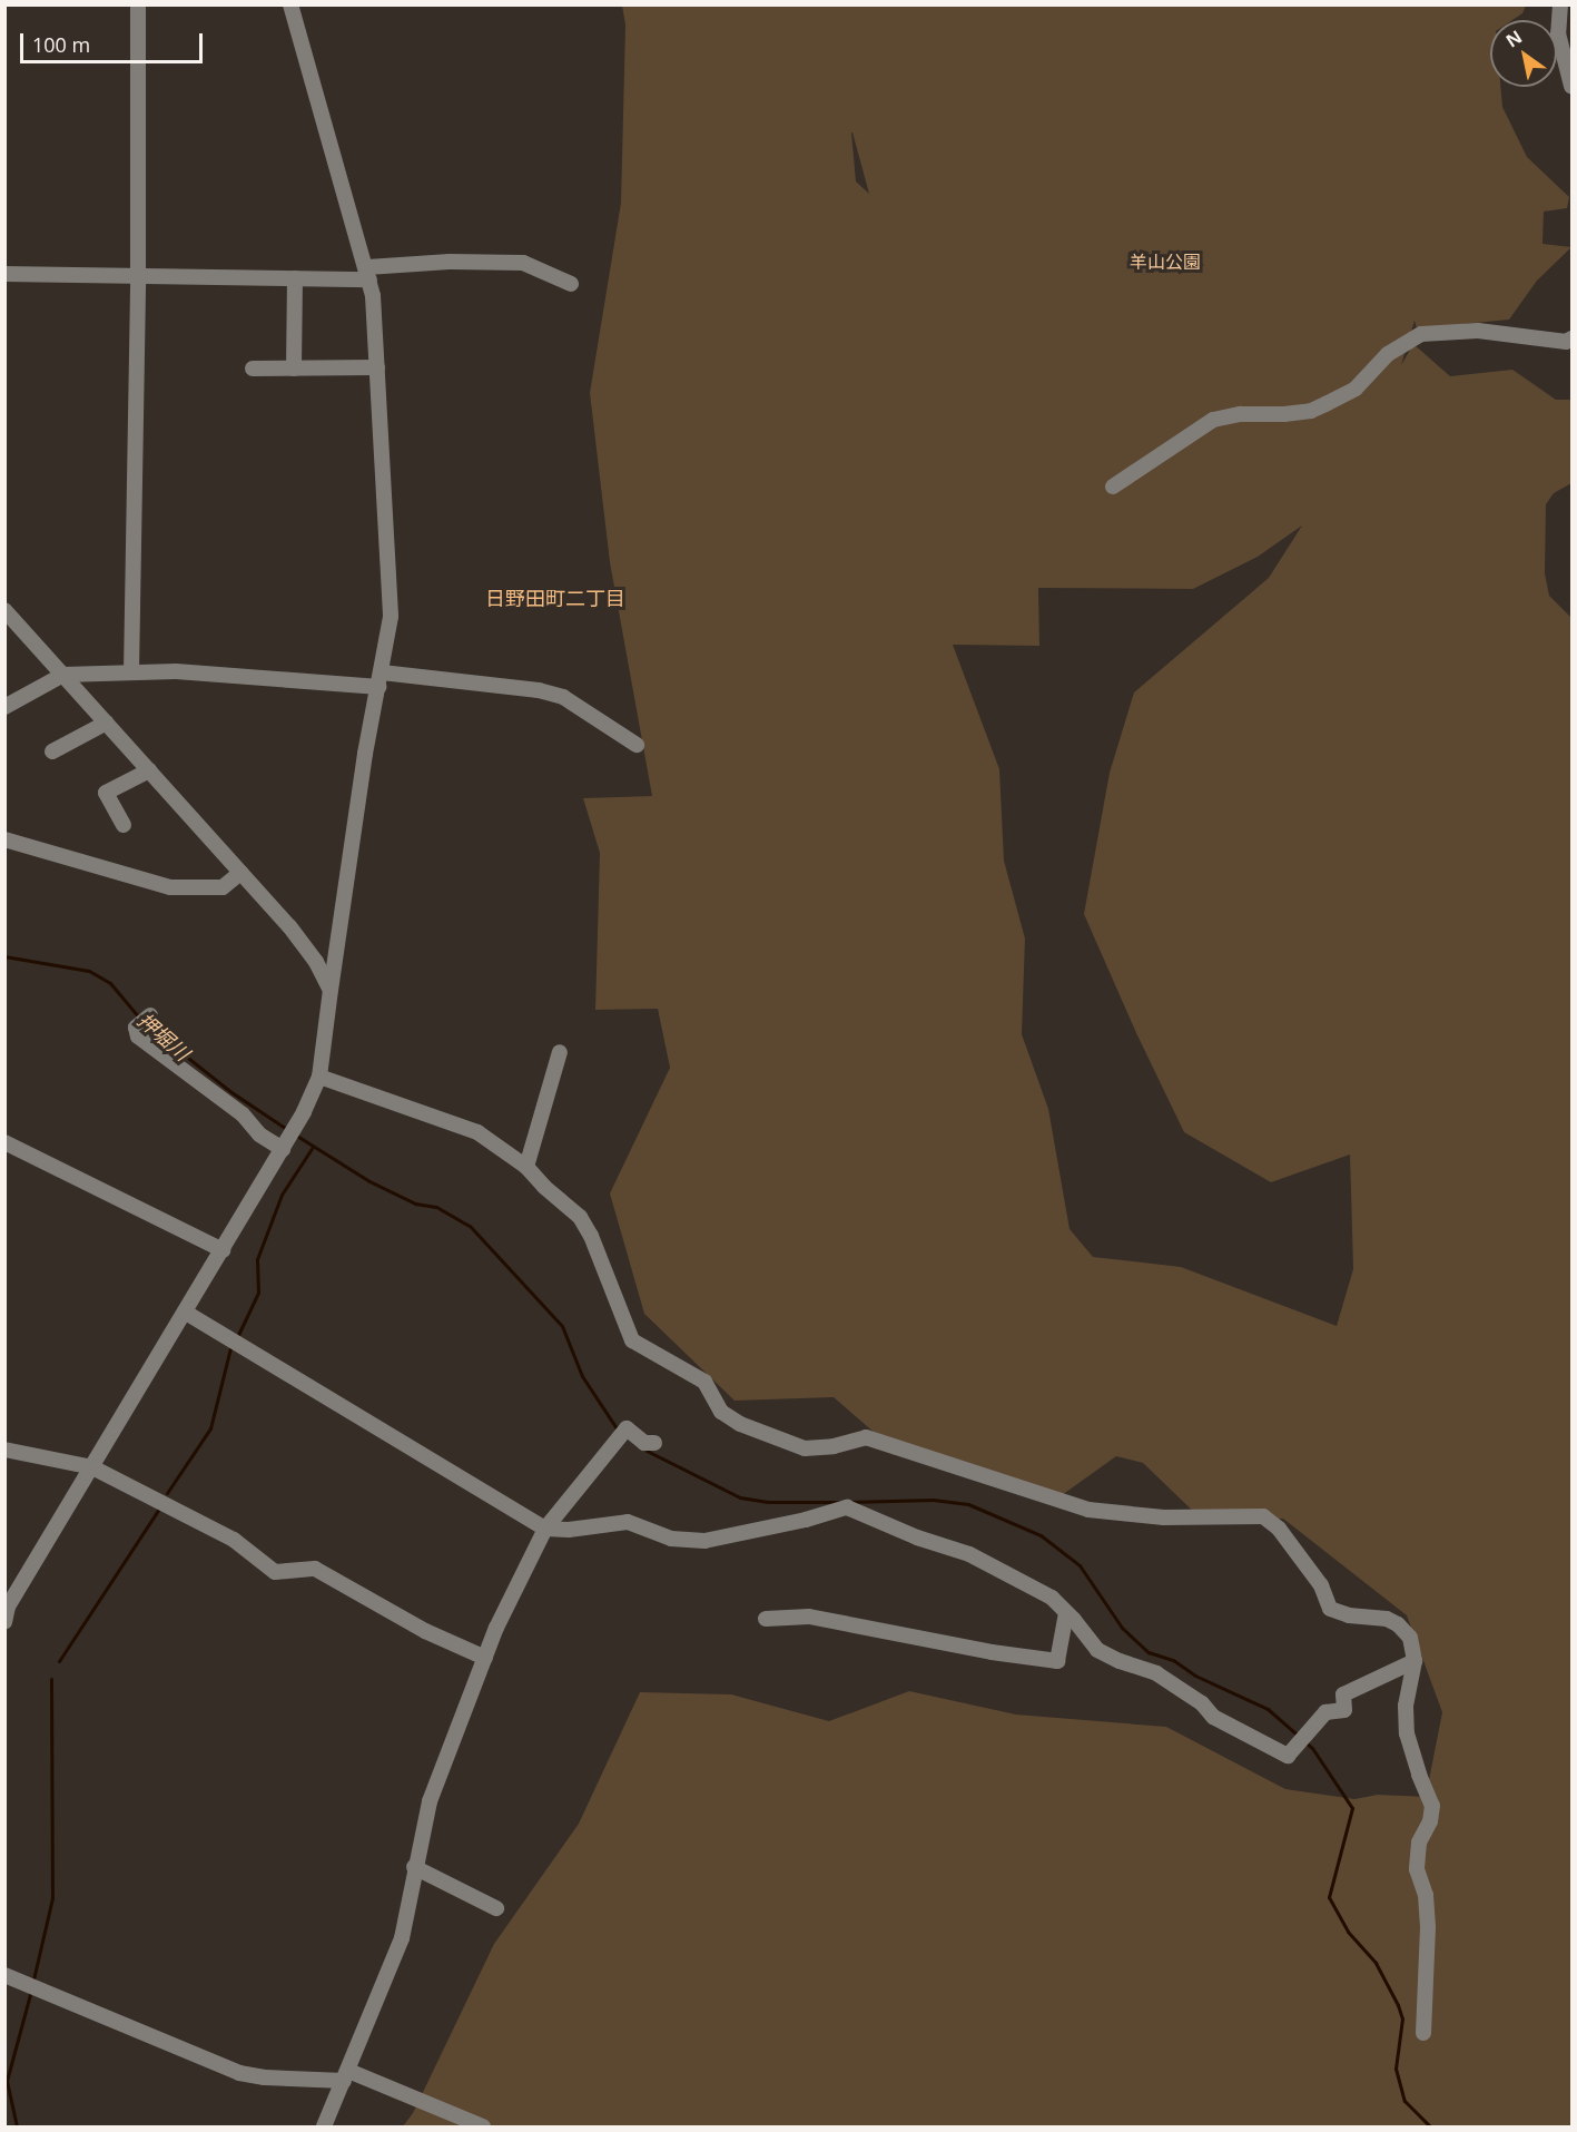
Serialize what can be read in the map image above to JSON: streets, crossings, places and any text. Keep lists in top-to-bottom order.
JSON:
{
  "districts": ["日野田町二丁目"],
  "water": ["押堀川"],
  "parks": ["羊山公園"],
  "scale_bar": "100 m",
  "north": "top left"
}
